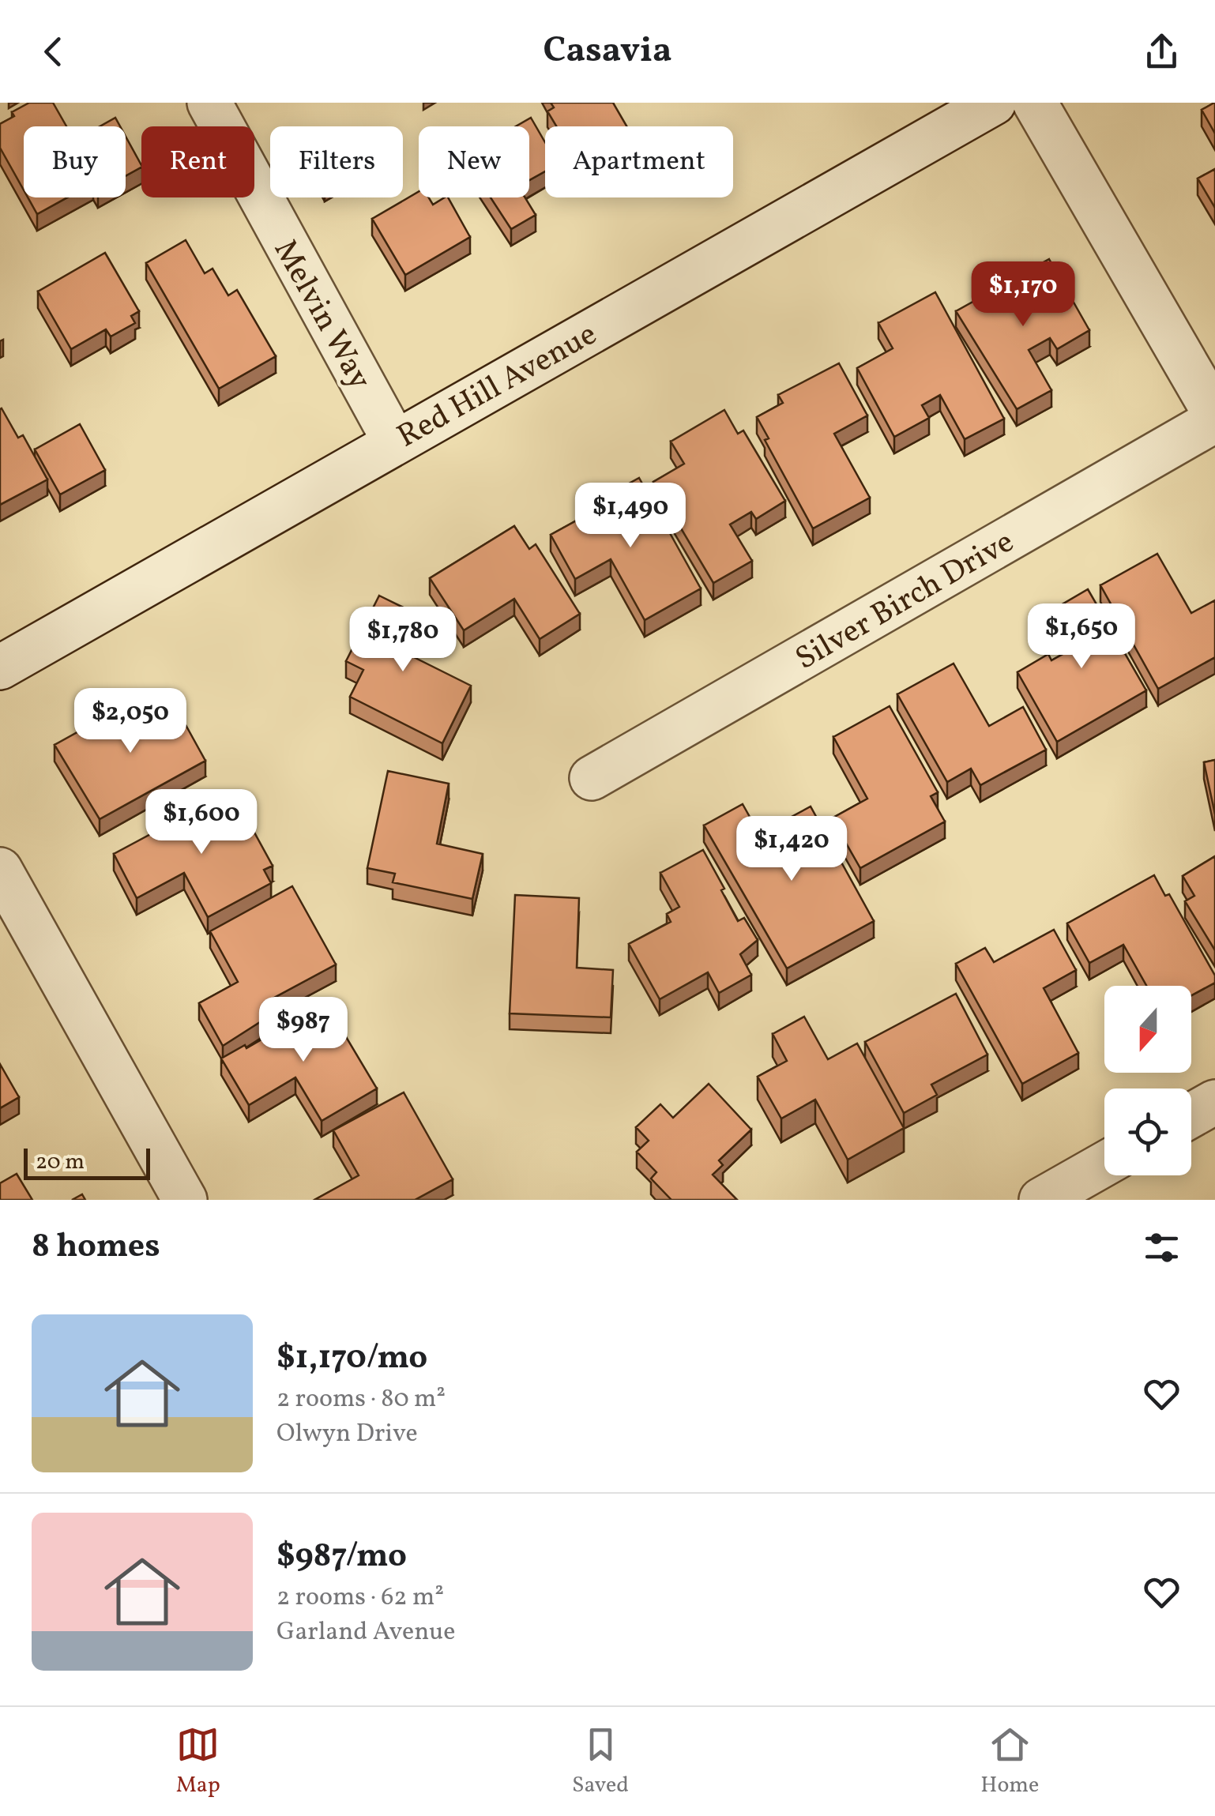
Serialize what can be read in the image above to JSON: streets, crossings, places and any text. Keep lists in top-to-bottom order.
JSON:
{
  "streets": {
    "street": ["Melvin Way", "Red Hill Avenue", "Silver Birch Drive"]
  },
  "crossings": [
    ["Melvin Way", "Red Hill Avenue"]
  ],
  "scale_bar": "20 m",
  "north": "bottom",
  "page": {
    "header": "Casavia",
    "chip": [
      "Buy",
      "Rent",
      "Filters",
      "New",
      "Apartment"
    ],
    "price": [
      "$1,170",
      "$1,490",
      "$1,650",
      "$1,780",
      "$2,050",
      "$1,600",
      "$1,420",
      "$987"
    ],
    "scale": "20 m",
    "heading": "8 homes",
    "list": [
      {
        "name": "$1,170/mo",
        "note": "2 rooms · 80 m² · Olwyn Drive"
      },
      {
        "name": "$987/mo",
        "note": "2 rooms · 62 m² · Garland Avenue"
      }
    ],
    "tabs": ["Map", "Saved", "Home"]
  }
}
